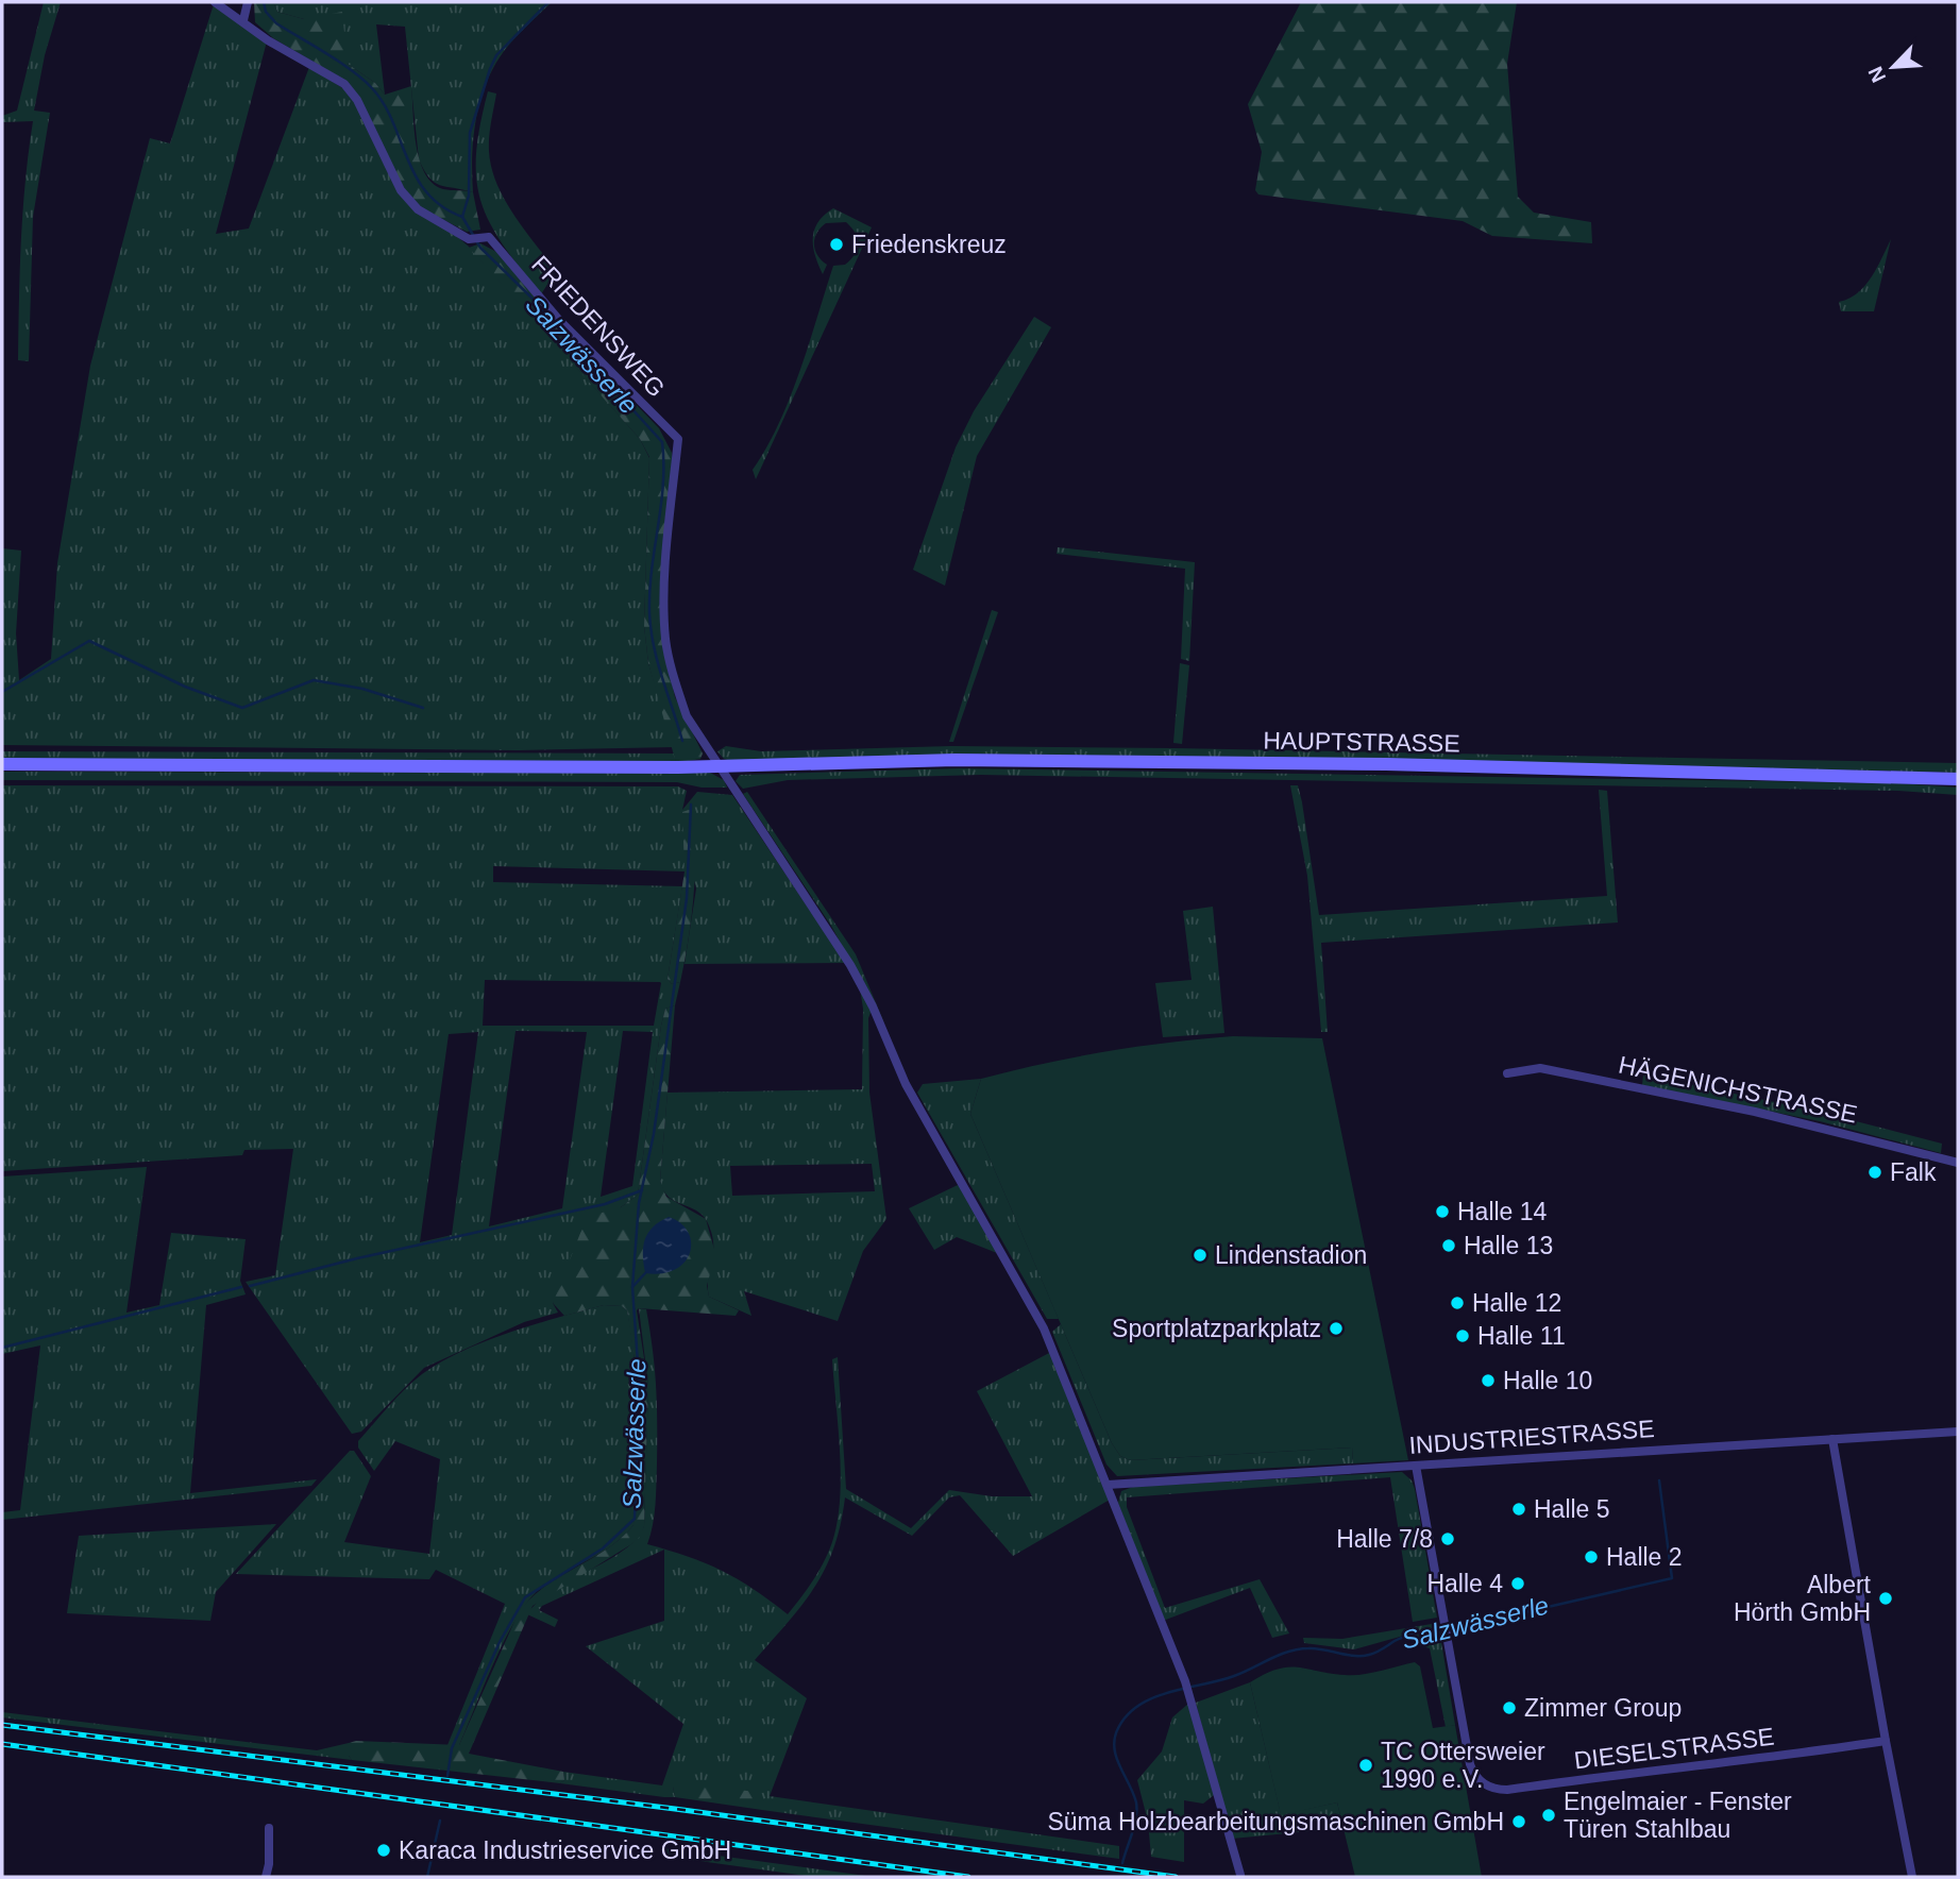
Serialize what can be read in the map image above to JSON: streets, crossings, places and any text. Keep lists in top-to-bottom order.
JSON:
{
  "streets": {
    "street": [
      "FRIEDENSWEG",
      "HAUPTSTRASSE",
      "HÄGENICHSTRASSE",
      "INDUSTRIESTRASSE",
      "DIESELSTRASSE"
    ]
  },
  "crossings": [
    ["FRIEDENSWEG", "HAUPTSTRASSE"],
    ["FRIEDENSWEG", "INDUSTRIESTRASSE"],
    ["INDUSTRIESTRASSE", "DIESELSTRASSE"]
  ],
  "water": ["Salzwässerle"],
  "places": [
    "Friedenskreuz",
    "Falk",
    "Halle 14",
    "Halle 13",
    "Lindenstadion",
    "Halle 12",
    "Sportplatzparkplatz",
    "Halle 11",
    "Halle 10",
    "Halle 5",
    "Halle 7/8",
    "Halle 2",
    "Halle 4",
    "Albert Hörth GmbH",
    "Zimmer Group",
    "TC Ottersweier 1990 e.V.",
    "Engelmaier - Fenster Türen Stahlbau",
    "Süma Holzbearbeitungsmaschinen GmbH",
    "Karaca Industrieservice GmbH"
  ],
  "north": "bottom left"
}
